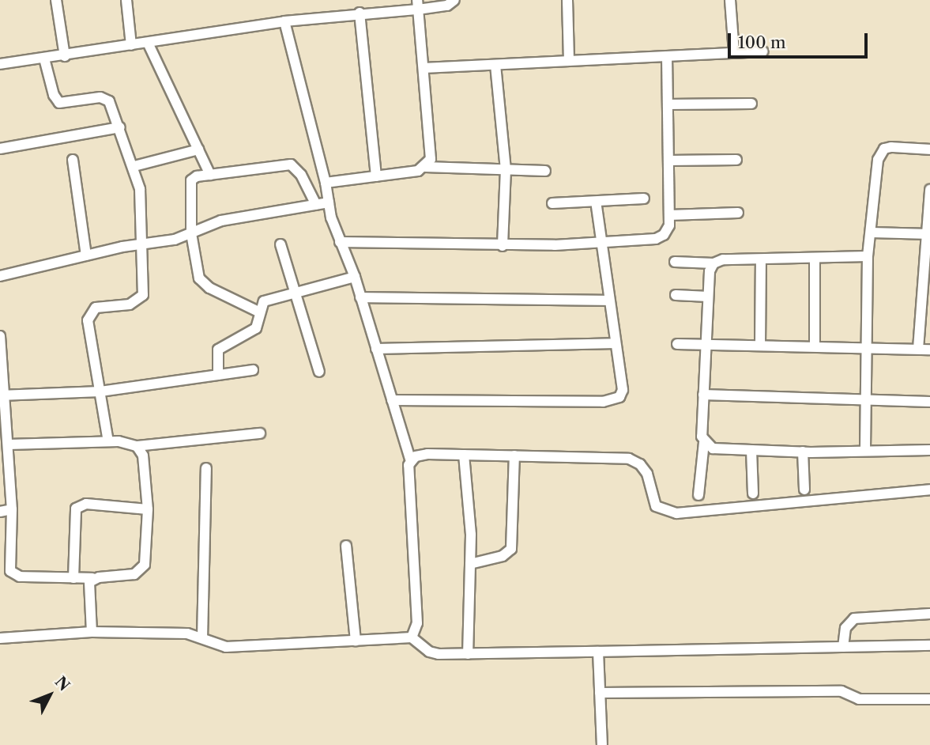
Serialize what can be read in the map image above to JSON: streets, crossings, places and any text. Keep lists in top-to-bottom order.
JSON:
{
  "scale_bar": "100 m",
  "north": "top right"
}
